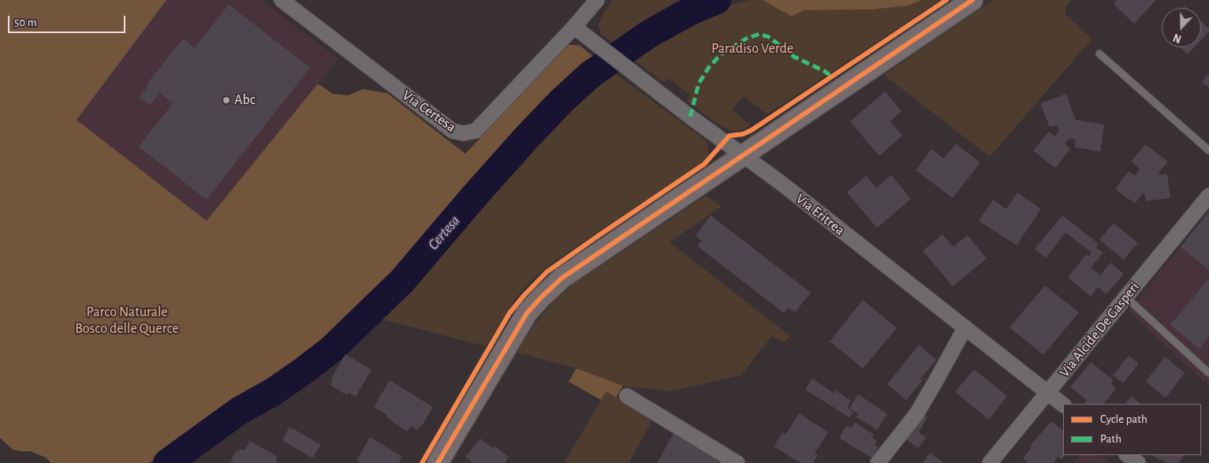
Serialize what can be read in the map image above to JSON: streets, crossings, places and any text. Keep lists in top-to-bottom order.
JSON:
{
  "streets": {
    "street": ["Via Certesa", "Via Eritrea", "Via Alcide De Gasperi"]
  },
  "crossings": [
    ["Via Certesa", "Via Eritrea"],
    ["Via Eritrea", "Via Alcide De Gasperi"]
  ],
  "water": ["Certesa"],
  "parks": ["Paradiso Verde", "Parco Naturale Bosco delle Querce"],
  "places": ["Abc"],
  "legend": ["Cycle path", "Path"],
  "scale_bar": "50 m",
  "north": "bottom"
}
